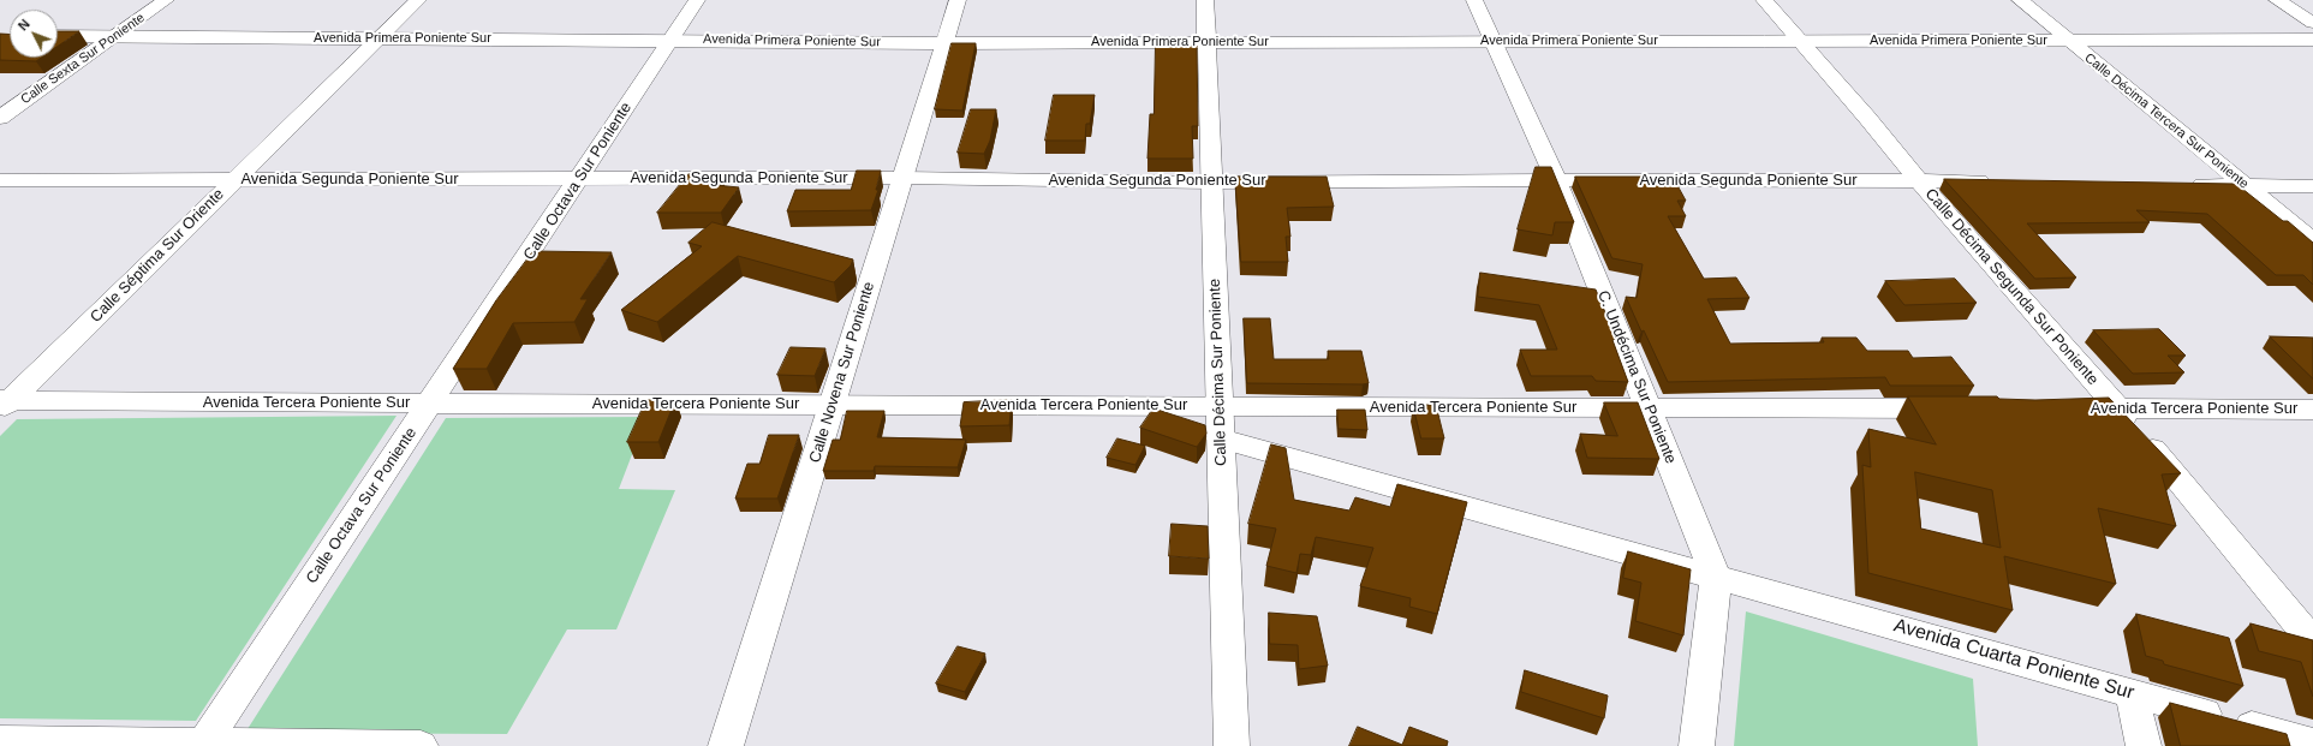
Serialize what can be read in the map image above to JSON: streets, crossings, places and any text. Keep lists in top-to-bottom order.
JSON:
{
  "streets": {
    "street": [
      "Avenida Primera Poniente Sur",
      "Calle Sexta Sur Poniente",
      "Calle Décima Tercera Sur Poniente",
      "Avenida Segunda Poniente Sur",
      "Calle Octava Sur Poniente",
      "Calle Séptima Sur Oriente",
      "Calle Décima Segunda Sur Poniente",
      "Calle Novena Sur Poniente",
      "Calle Décima Sur Poniente",
      "C. Undécima Sur Poniente",
      "Avenida Tercera Poniente Sur",
      "Avenida Cuarta Poniente Sur"
    ]
  },
  "crossings": [
    ["Avenida Primera Poniente Sur", "Calle Sexta Sur Poniente"],
    ["Avenida Primera Poniente Sur", "Calle Décima Tercera Sur Poniente"],
    ["Avenida Primera Poniente Sur", "Calle Octava Sur Poniente"],
    ["Avenida Primera Poniente Sur", "Calle Séptima Sur Oriente"],
    ["Avenida Primera Poniente Sur", "Calle Décima Segunda Sur Poniente"],
    ["Avenida Primera Poniente Sur", "Calle Novena Sur Poniente"],
    ["Avenida Primera Poniente Sur", "Calle Décima Sur Poniente"],
    ["Avenida Primera Poniente Sur", "C. Undécima Sur Poniente"],
    ["Avenida Segunda Poniente Sur", "Calle Octava Sur Poniente"],
    ["Avenida Segunda Poniente Sur", "Calle Séptima Sur Oriente"],
    ["Avenida Segunda Poniente Sur", "Calle Décima Segunda Sur Poniente"],
    ["Avenida Segunda Poniente Sur", "Calle Novena Sur Poniente"],
    ["Avenida Segunda Poniente Sur", "Calle Décima Sur Poniente"],
    ["Avenida Segunda Poniente Sur", "C. Undécima Sur Poniente"],
    ["Calle Octava Sur Poniente", "Avenida Tercera Poniente Sur"],
    ["Calle Séptima Sur Oriente", "Avenida Tercera Poniente Sur"],
    ["Calle Décima Segunda Sur Poniente", "Avenida Tercera Poniente Sur"],
    ["Calle Novena Sur Poniente", "Avenida Tercera Poniente Sur"],
    ["Calle Décima Sur Poniente", "Avenida Tercera Poniente Sur"],
    ["Calle Décima Sur Poniente", "Avenida Cuarta Poniente Sur"],
    ["C. Undécima Sur Poniente", "Avenida Tercera Poniente Sur"],
    ["C. Undécima Sur Poniente", "Avenida Cuarta Poniente Sur"]
  ],
  "north": "top left"
}
